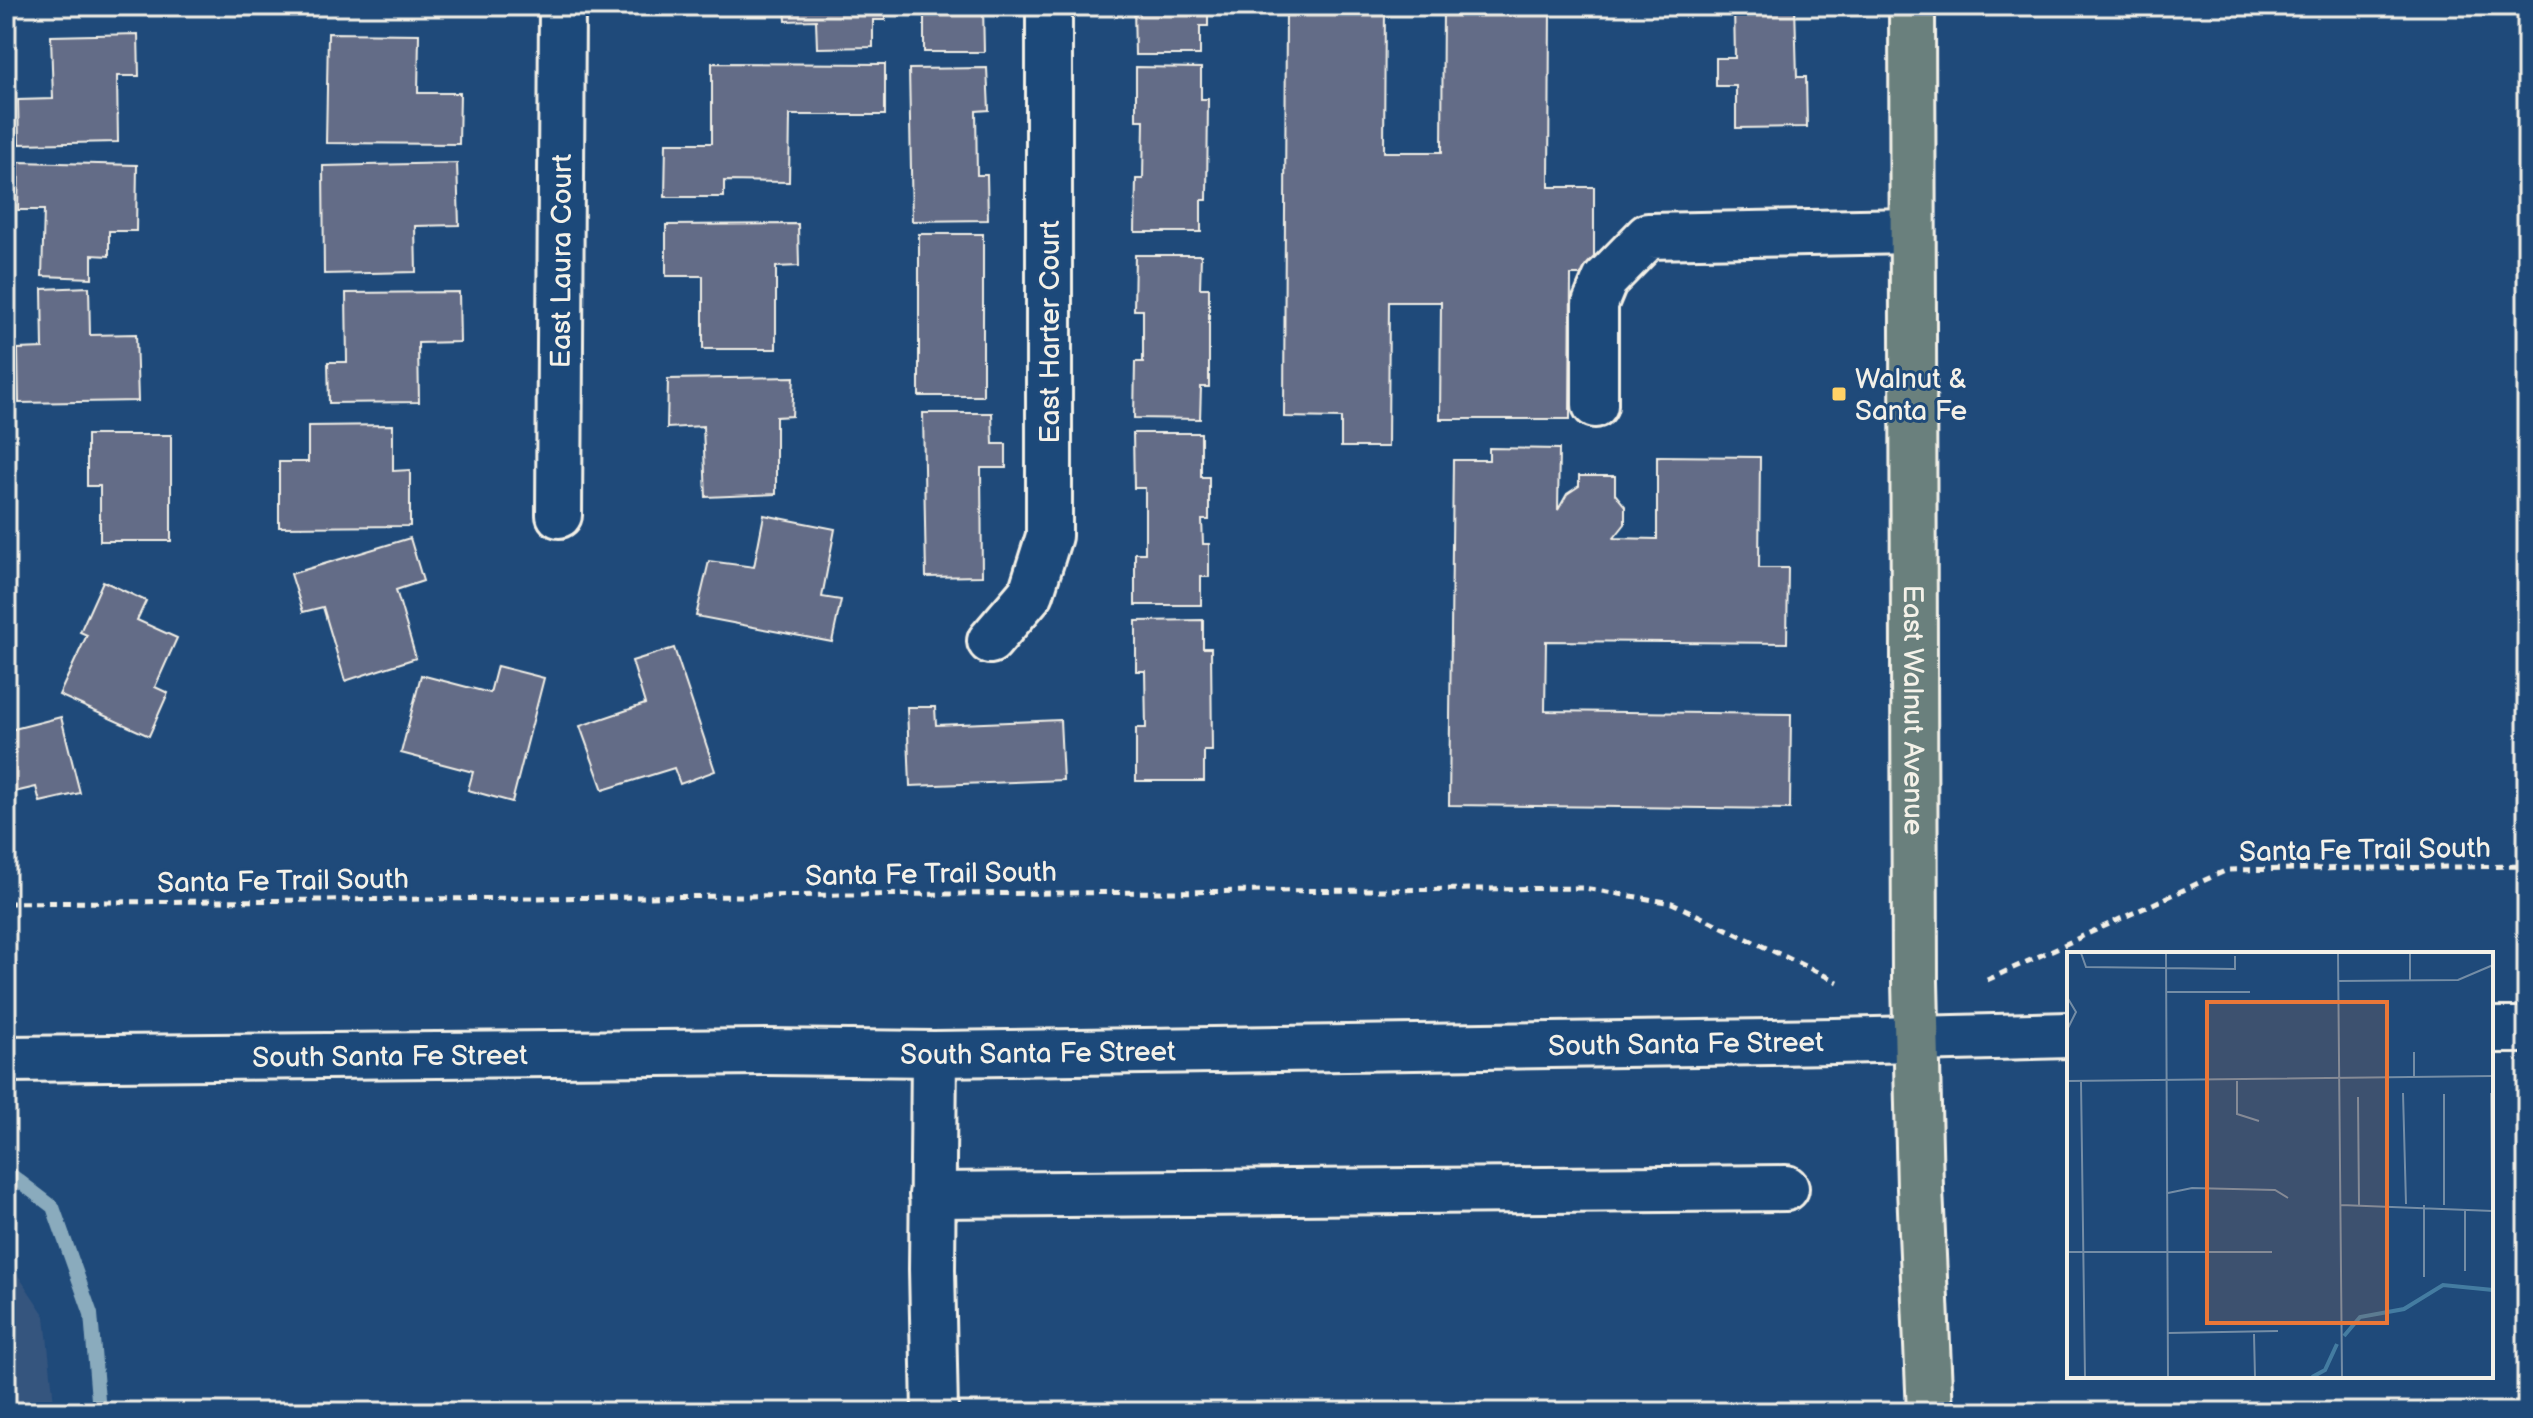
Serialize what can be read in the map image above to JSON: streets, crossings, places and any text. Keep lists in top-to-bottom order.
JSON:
{
  "streets": {
    "main road": ["East Walnut Avenue"],
    "street": ["East Laura Court", "East Harter Court", "South Santa Fe Street"],
    "path": ["Santa Fe Trail South"]
  },
  "crossings": [
    ["East Walnut Avenue", "South Santa Fe Street"]
  ],
  "places": {
    "transit": ["Walnut & Santa Fe"]
  }
}
